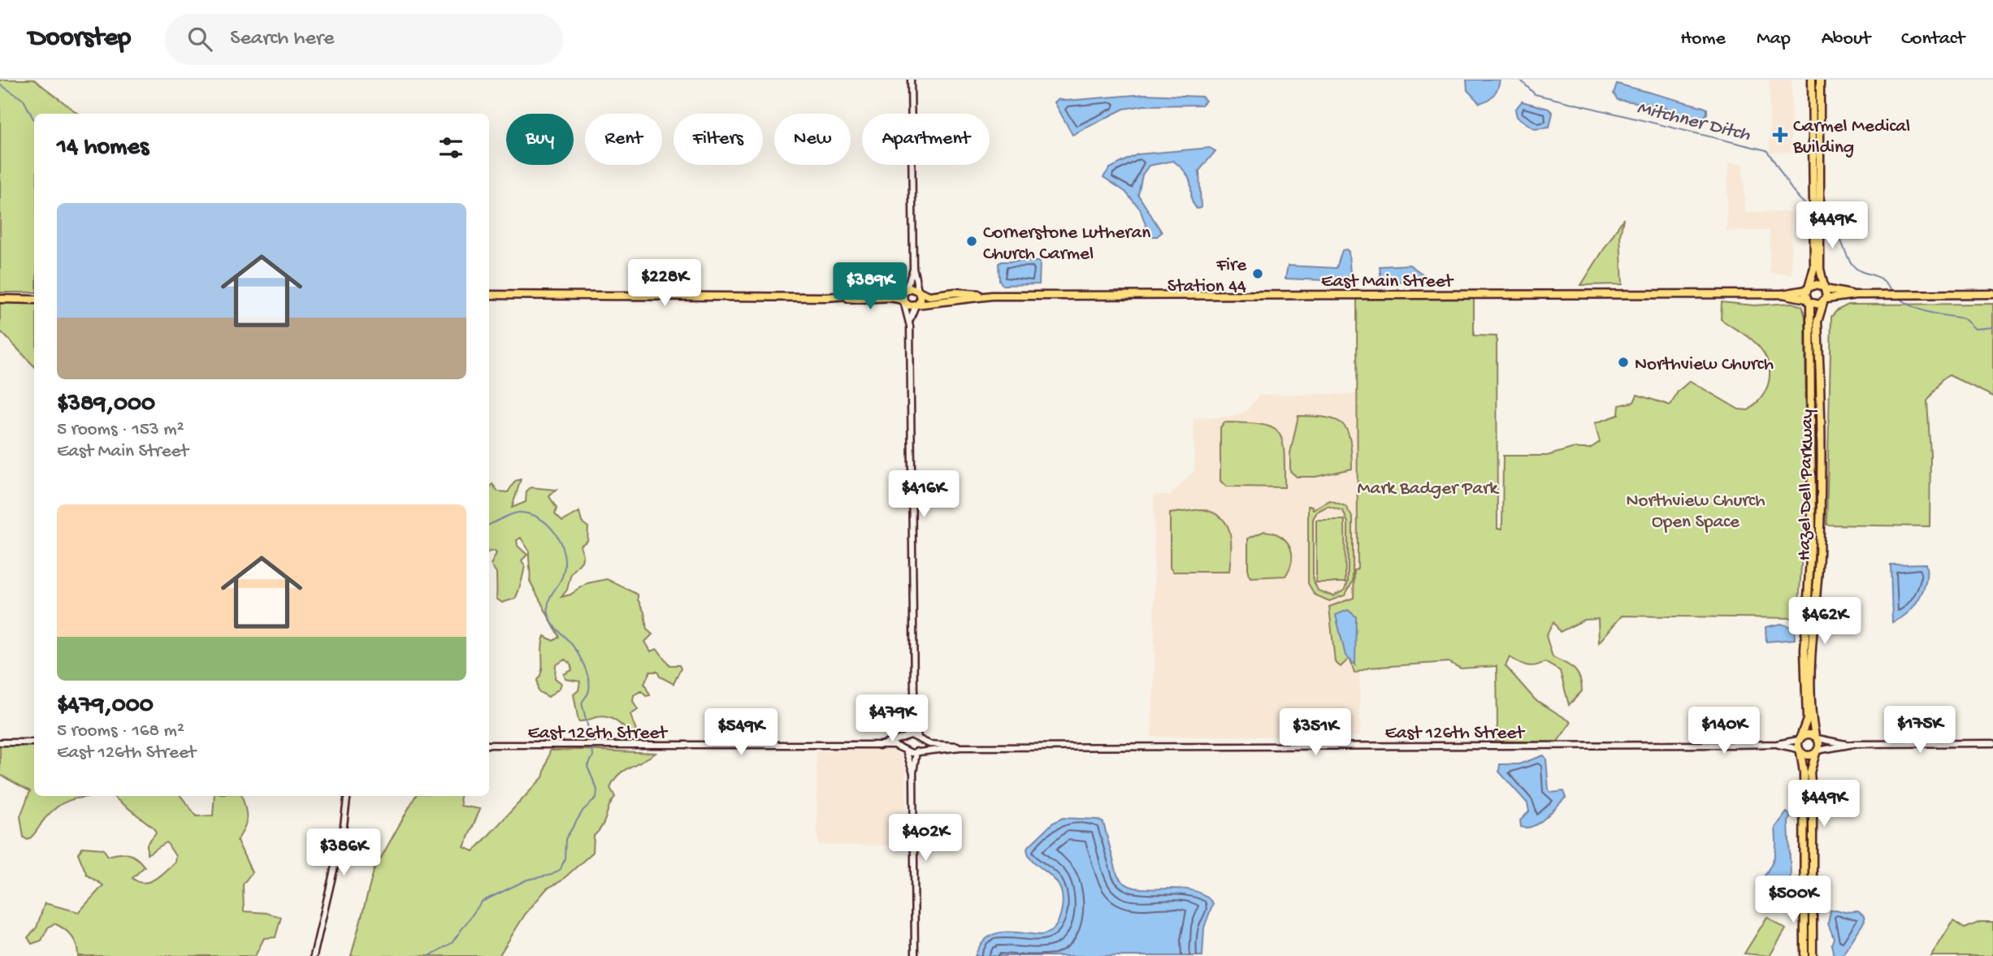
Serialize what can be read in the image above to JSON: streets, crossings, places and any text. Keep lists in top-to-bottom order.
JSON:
{
  "streets": {
    "main road": ["East Main Street", "Hazel Dell Parkway"],
    "street": ["East 126th Street"]
  },
  "crossings": [
    ["East Main Street", "Hazel Dell Parkway"],
    ["Hazel Dell Parkway", "East 126th Street"]
  ],
  "water": ["Mitchner Ditch"],
  "parks": ["Mark Badger Park", "Northview Church Open Space"],
  "places": {
    "health": ["Carmel Medical Building"],
    "other": ["Cornerstone Lutheran Church Carmel", "Fire Station 44", "Northview Church"]
  },
  "page": {
    "header": "Doorstep",
    "search": "Search here",
    "nav": [
      "Home",
      "Map",
      "About",
      "Contact"
    ],
    "chip": [
      "Buy",
      "Rent",
      "Filters",
      "New",
      "Apartment"
    ],
    "heading": "14 homes",
    "list": [
      {
        "name": "$389,000",
        "note": "5 rooms · 153 m² · East Main Street"
      },
      {
        "name": "$479,000",
        "note": "5 rooms · 168 m² · East 126th Street"
      }
    ],
    "price": [
      "$449K",
      "$228K",
      "$389K",
      "$416K",
      "$462K",
      "$479K",
      "$175K",
      "$140K",
      "$549K",
      "$351K",
      "$449K",
      "$402K",
      "$386K",
      "$500K"
    ]
  }
}
